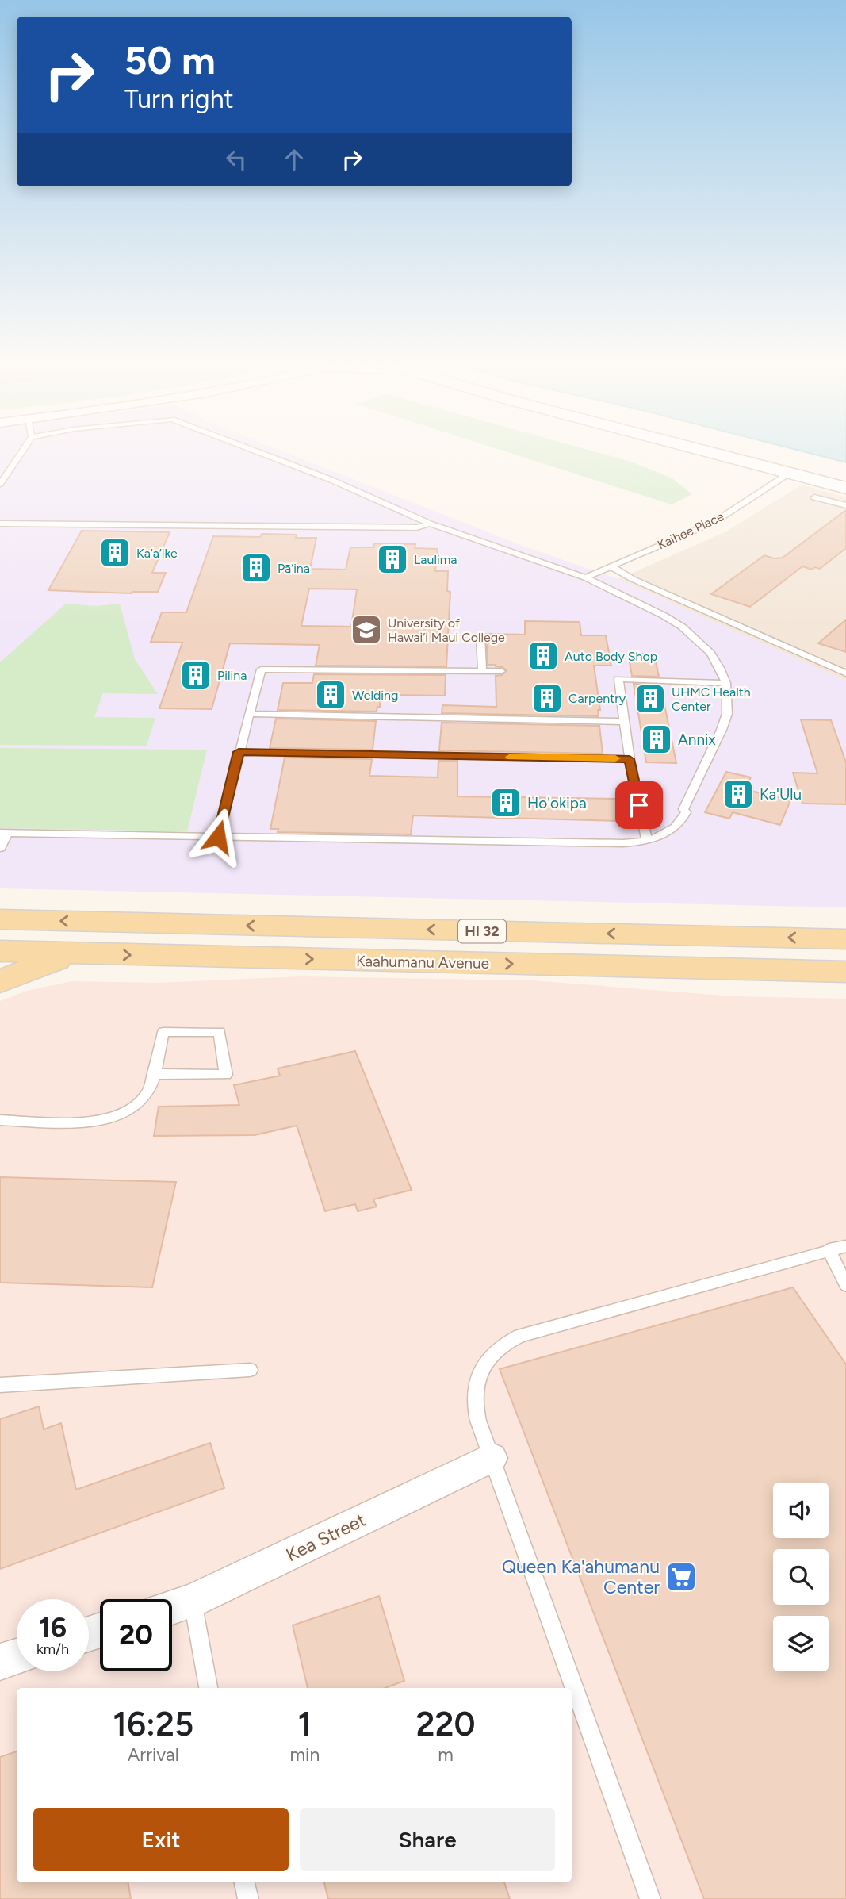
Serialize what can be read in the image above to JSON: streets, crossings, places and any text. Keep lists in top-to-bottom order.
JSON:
{
  "streets": {
    "main road": ["HI 32", "Kaahumanu Avenue"],
    "street": ["Kea Street"],
    "lane": ["Kaihee Place"]
  },
  "places": {
    "building": [
      "Ka‘a‘ike",
      "Laulima",
      "Pā‘ina",
      "Auto Body Shop",
      "Pilina",
      "Welding",
      "Carpentry",
      "UHMC Health Center",
      "Annix",
      "Ka'Ulu",
      "Ho'okipa"
    ],
    "school or university": ["University of Hawai‘i Maui College"],
    "supermarket": ["Queen Ka'ahumanu Center"]
  },
  "page": {
    "turn": ["50 m", "Turn right"],
    "speed": "16 km/h",
    "limit": "20",
    "eta": [
      "16:25",
      "Arrival",
      "1",
      "min",
      "220",
      "m"
    ],
    "buttons": ["Exit", "Share"]
  }
}
